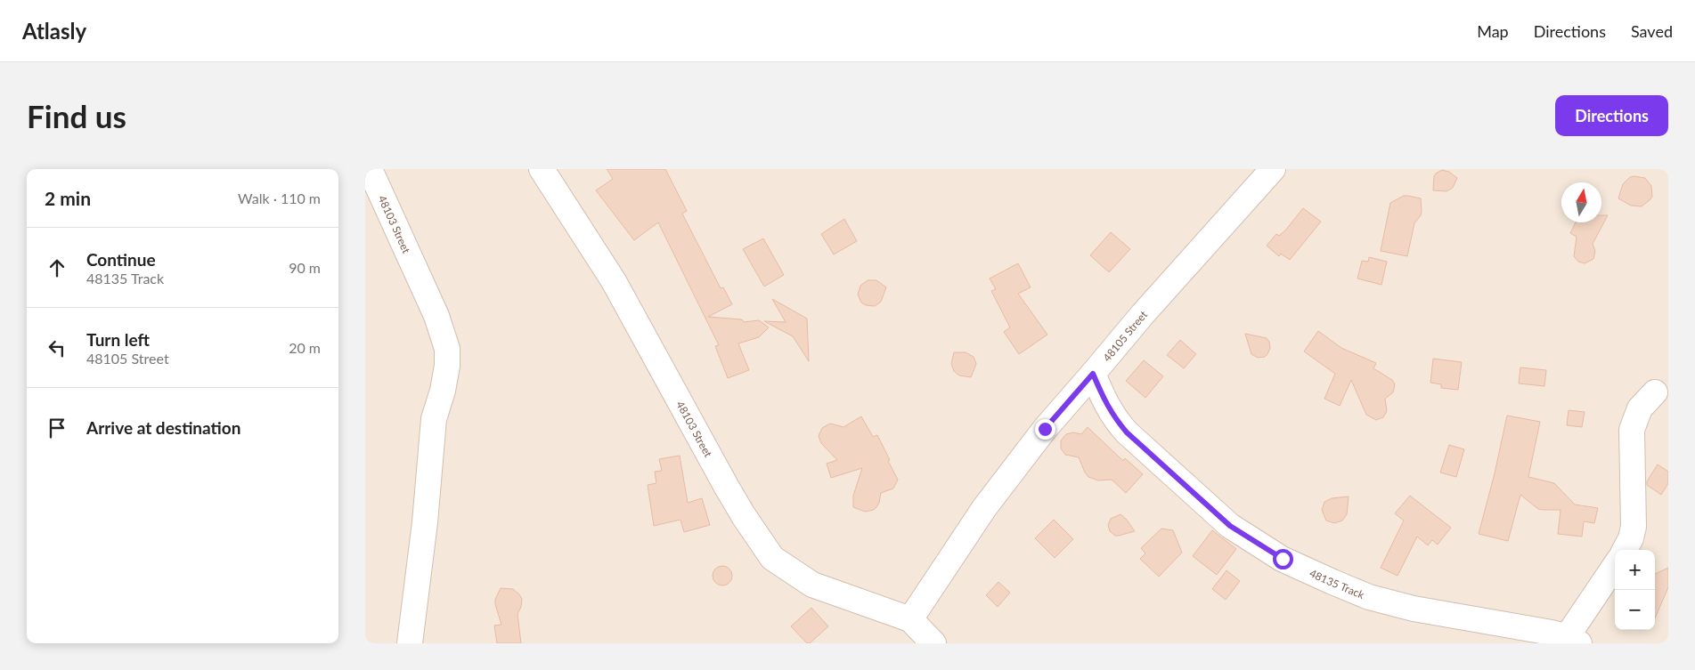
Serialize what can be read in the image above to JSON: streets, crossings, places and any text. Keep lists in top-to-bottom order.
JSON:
{
  "streets": {
    "street": ["48103 Street", "48105 Street", "48135 Track"]
  },
  "crossings": [
    ["48103 Street", "48105 Street"],
    ["48105 Street", "48135 Track"]
  ],
  "north": "top",
  "page": {
    "header": "Atlasly",
    "nav": ["Map", "Directions", "Saved"],
    "buttons": "Directions",
    "title": "Find us",
    "heading": ["2 min", "Walk · 110 m"],
    "list": [
      ["Continue", "48135 Track", "90 m"],
      ["Turn left", "48105 Street", "20 m"],
      "Arrive at destination"
    ],
    "map_buttons": ["+", "−"]
  }
}
